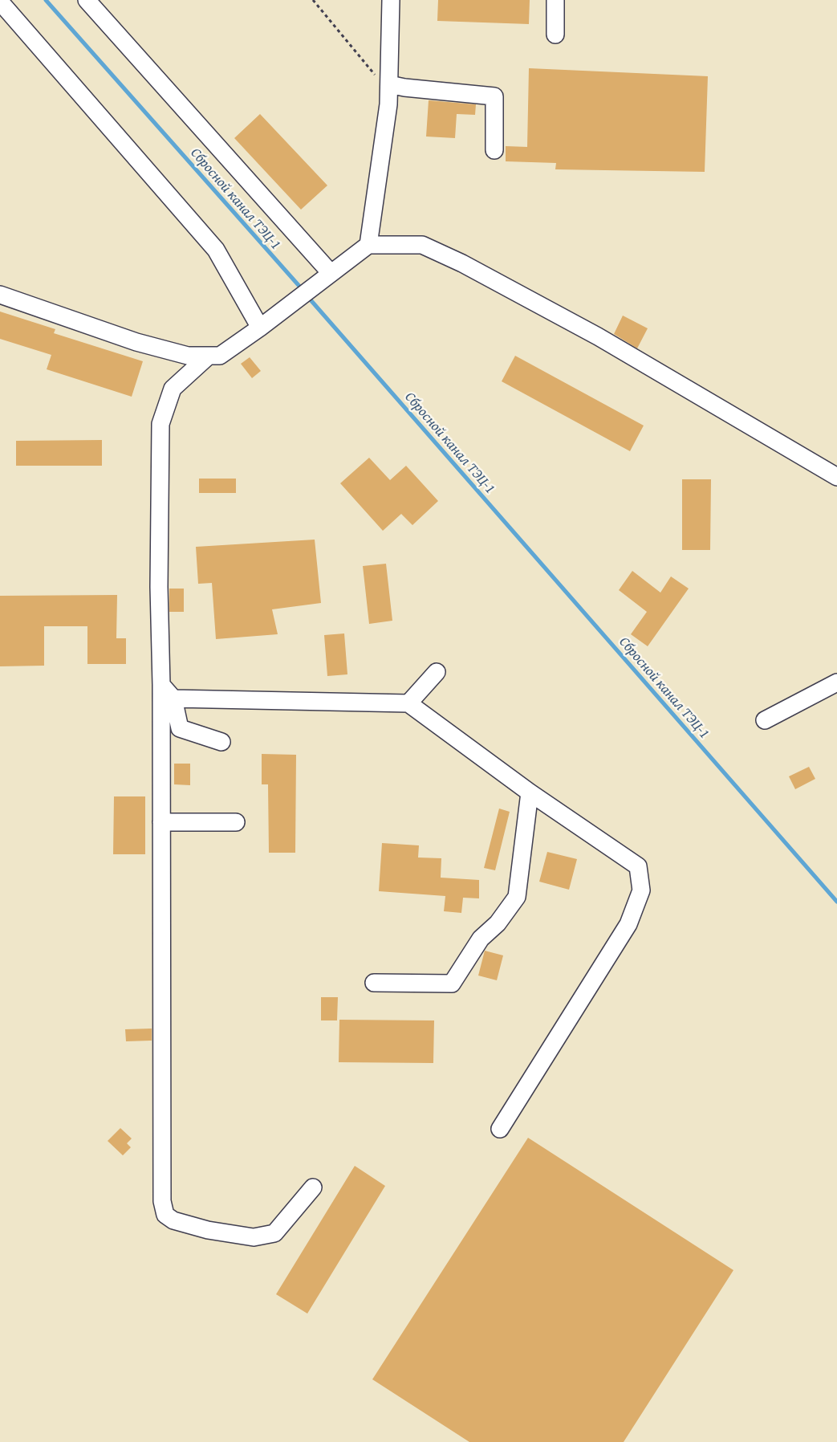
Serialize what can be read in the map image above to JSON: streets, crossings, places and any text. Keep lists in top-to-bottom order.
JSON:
{
  "water": ["Сбросной канал ТЭЦ-1"]
}
